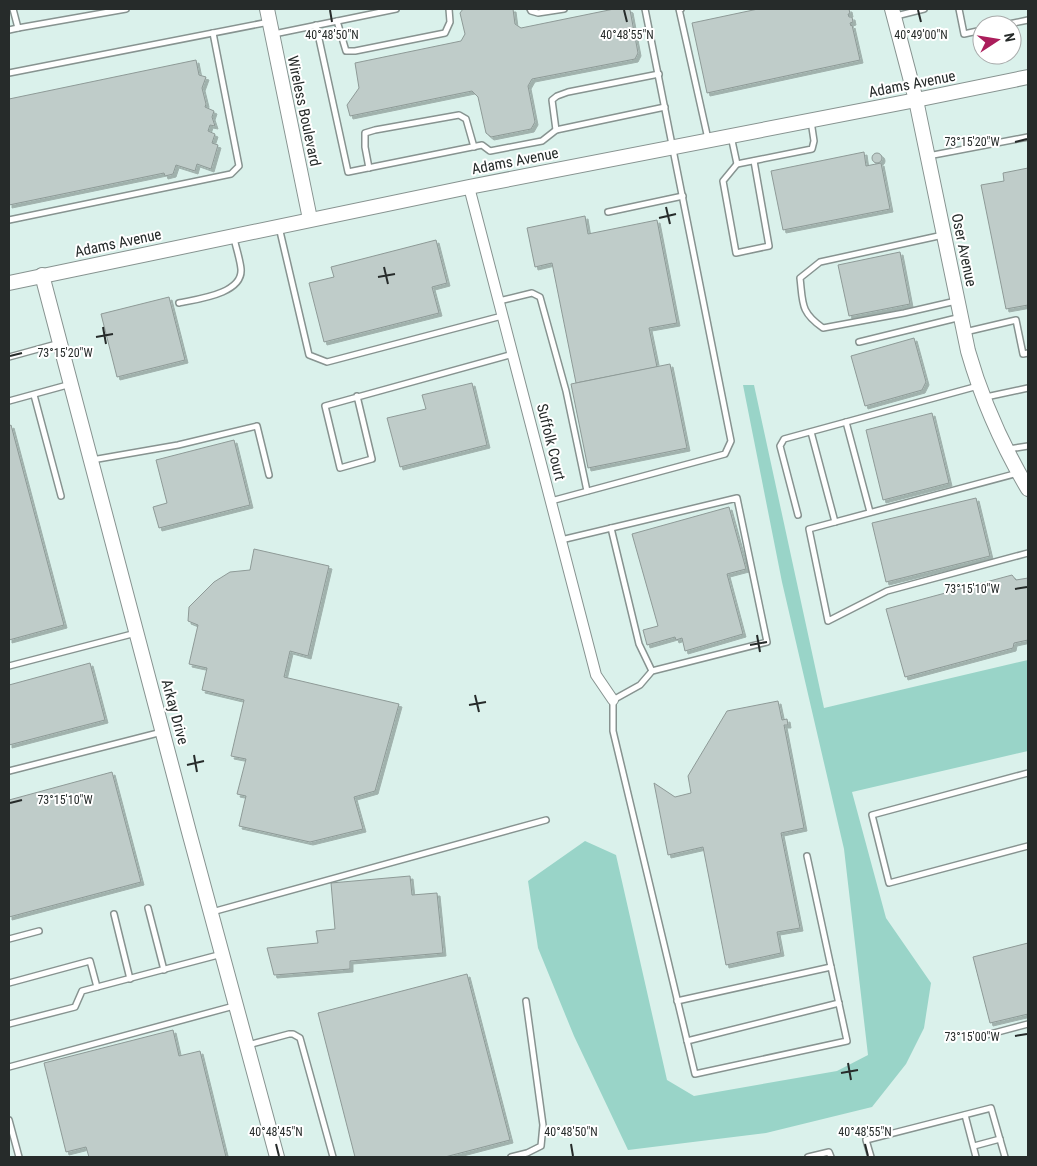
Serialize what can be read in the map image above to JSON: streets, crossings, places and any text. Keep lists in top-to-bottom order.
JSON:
{
  "streets": {
    "street": [
      "Adams Avenue",
      "Wireless Boulevard",
      "Oser Avenue",
      "Suffolk Court",
      "Arkay Drive"
    ]
  },
  "crossings": [
    ["Adams Avenue", "Wireless Boulevard"],
    ["Adams Avenue", "Oser Avenue"],
    ["Adams Avenue", "Suffolk Court"],
    ["Adams Avenue", "Arkay Drive"]
  ],
  "north": "right",
  "coordinates": [
    "40°48'50\"N",
    "40°48'55\"N",
    "40°49'00\"N",
    "73°15'20\"W",
    "73°15'10\"W",
    "73°15'00\"W",
    "40°48'45\"N"
  ]
}
